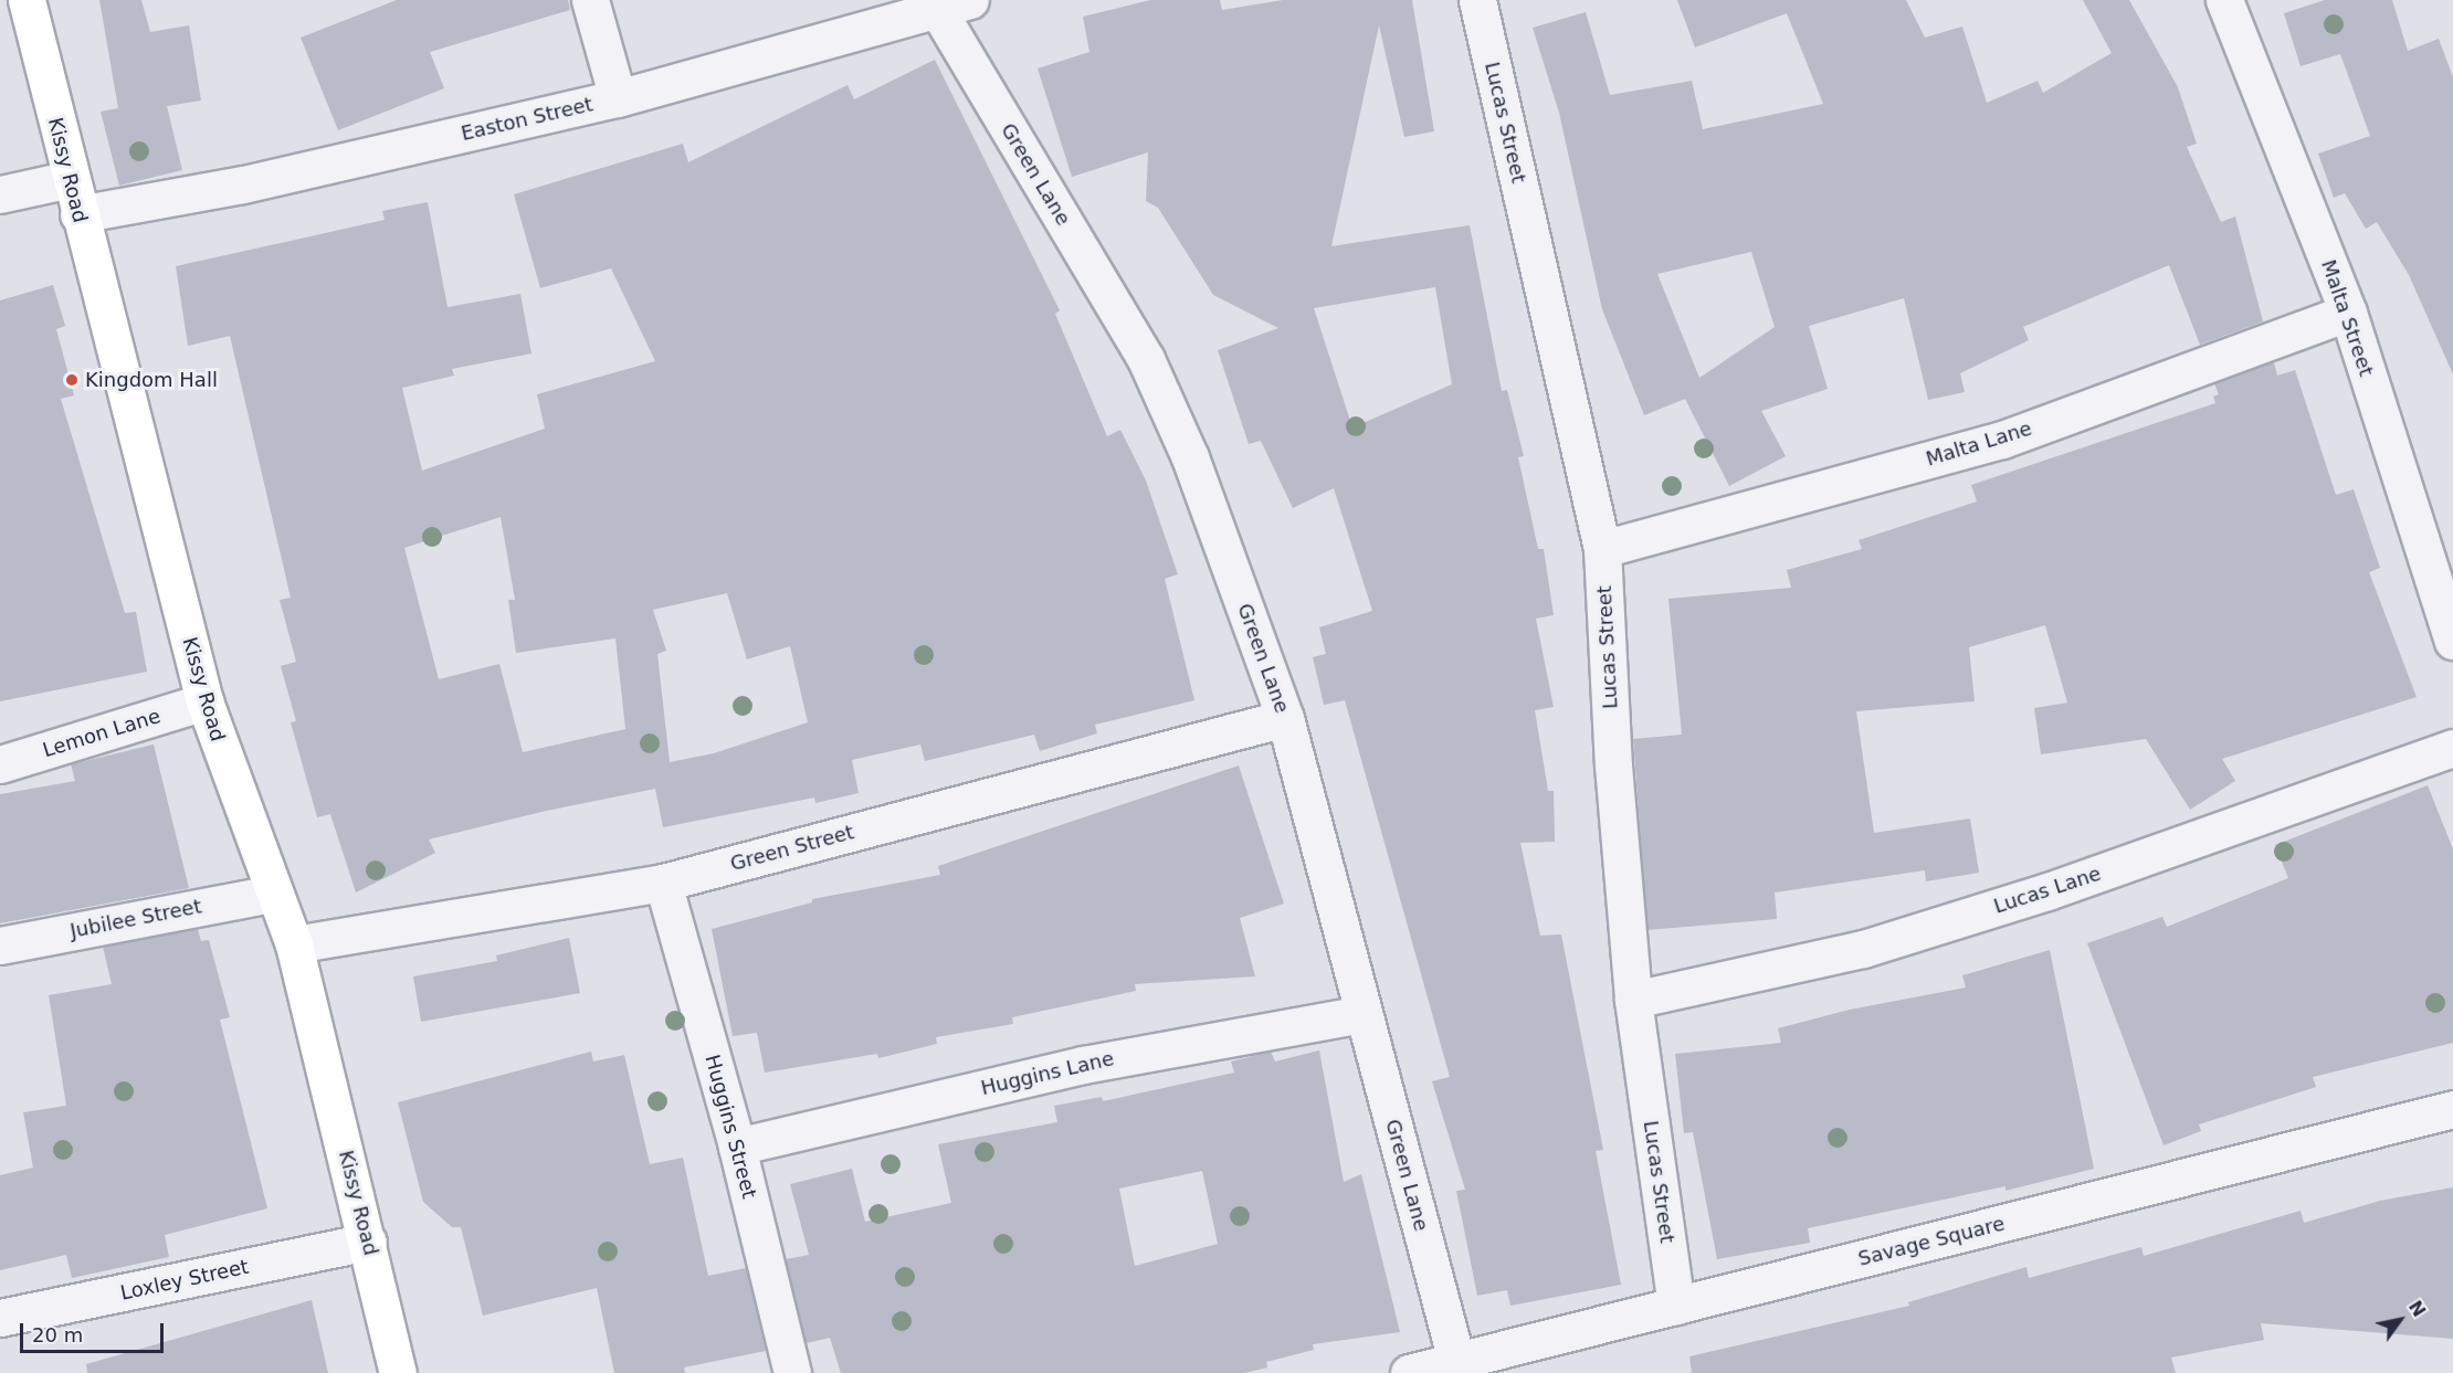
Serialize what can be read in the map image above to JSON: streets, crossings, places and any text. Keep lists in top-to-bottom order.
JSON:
{
  "streets": {
    "main road": ["Kissy Road"],
    "street": [
      "Easton Street",
      "Lucas Street",
      "Green Lane",
      "Malta Street",
      "Malta Lane",
      "Lemon Lane",
      "Green Street",
      "Lucas Lane",
      "Jubilee Street",
      "Huggins Lane",
      "Huggins Street",
      "Savage Square",
      "Loxley Street"
    ]
  },
  "crossings": [
    ["Easton Street", "Kissy Road"],
    ["Easton Street", "Green Lane"],
    ["Lucas Street", "Malta Lane"],
    ["Lucas Street", "Lucas Lane"],
    ["Lucas Street", "Savage Square"],
    ["Kissy Road", "Lemon Lane"],
    ["Kissy Road", "Green Street"],
    ["Kissy Road", "Jubilee Street"],
    ["Kissy Road", "Loxley Street"],
    ["Green Lane", "Green Street"],
    ["Green Lane", "Huggins Lane"],
    ["Green Lane", "Savage Square"],
    ["Malta Street", "Malta Lane"],
    ["Green Street", "Huggins Street"],
    ["Huggins Lane", "Huggins Street"]
  ],
  "places": ["Kingdom Hall"],
  "scale_bar": "20 m",
  "north": "top right"
}
